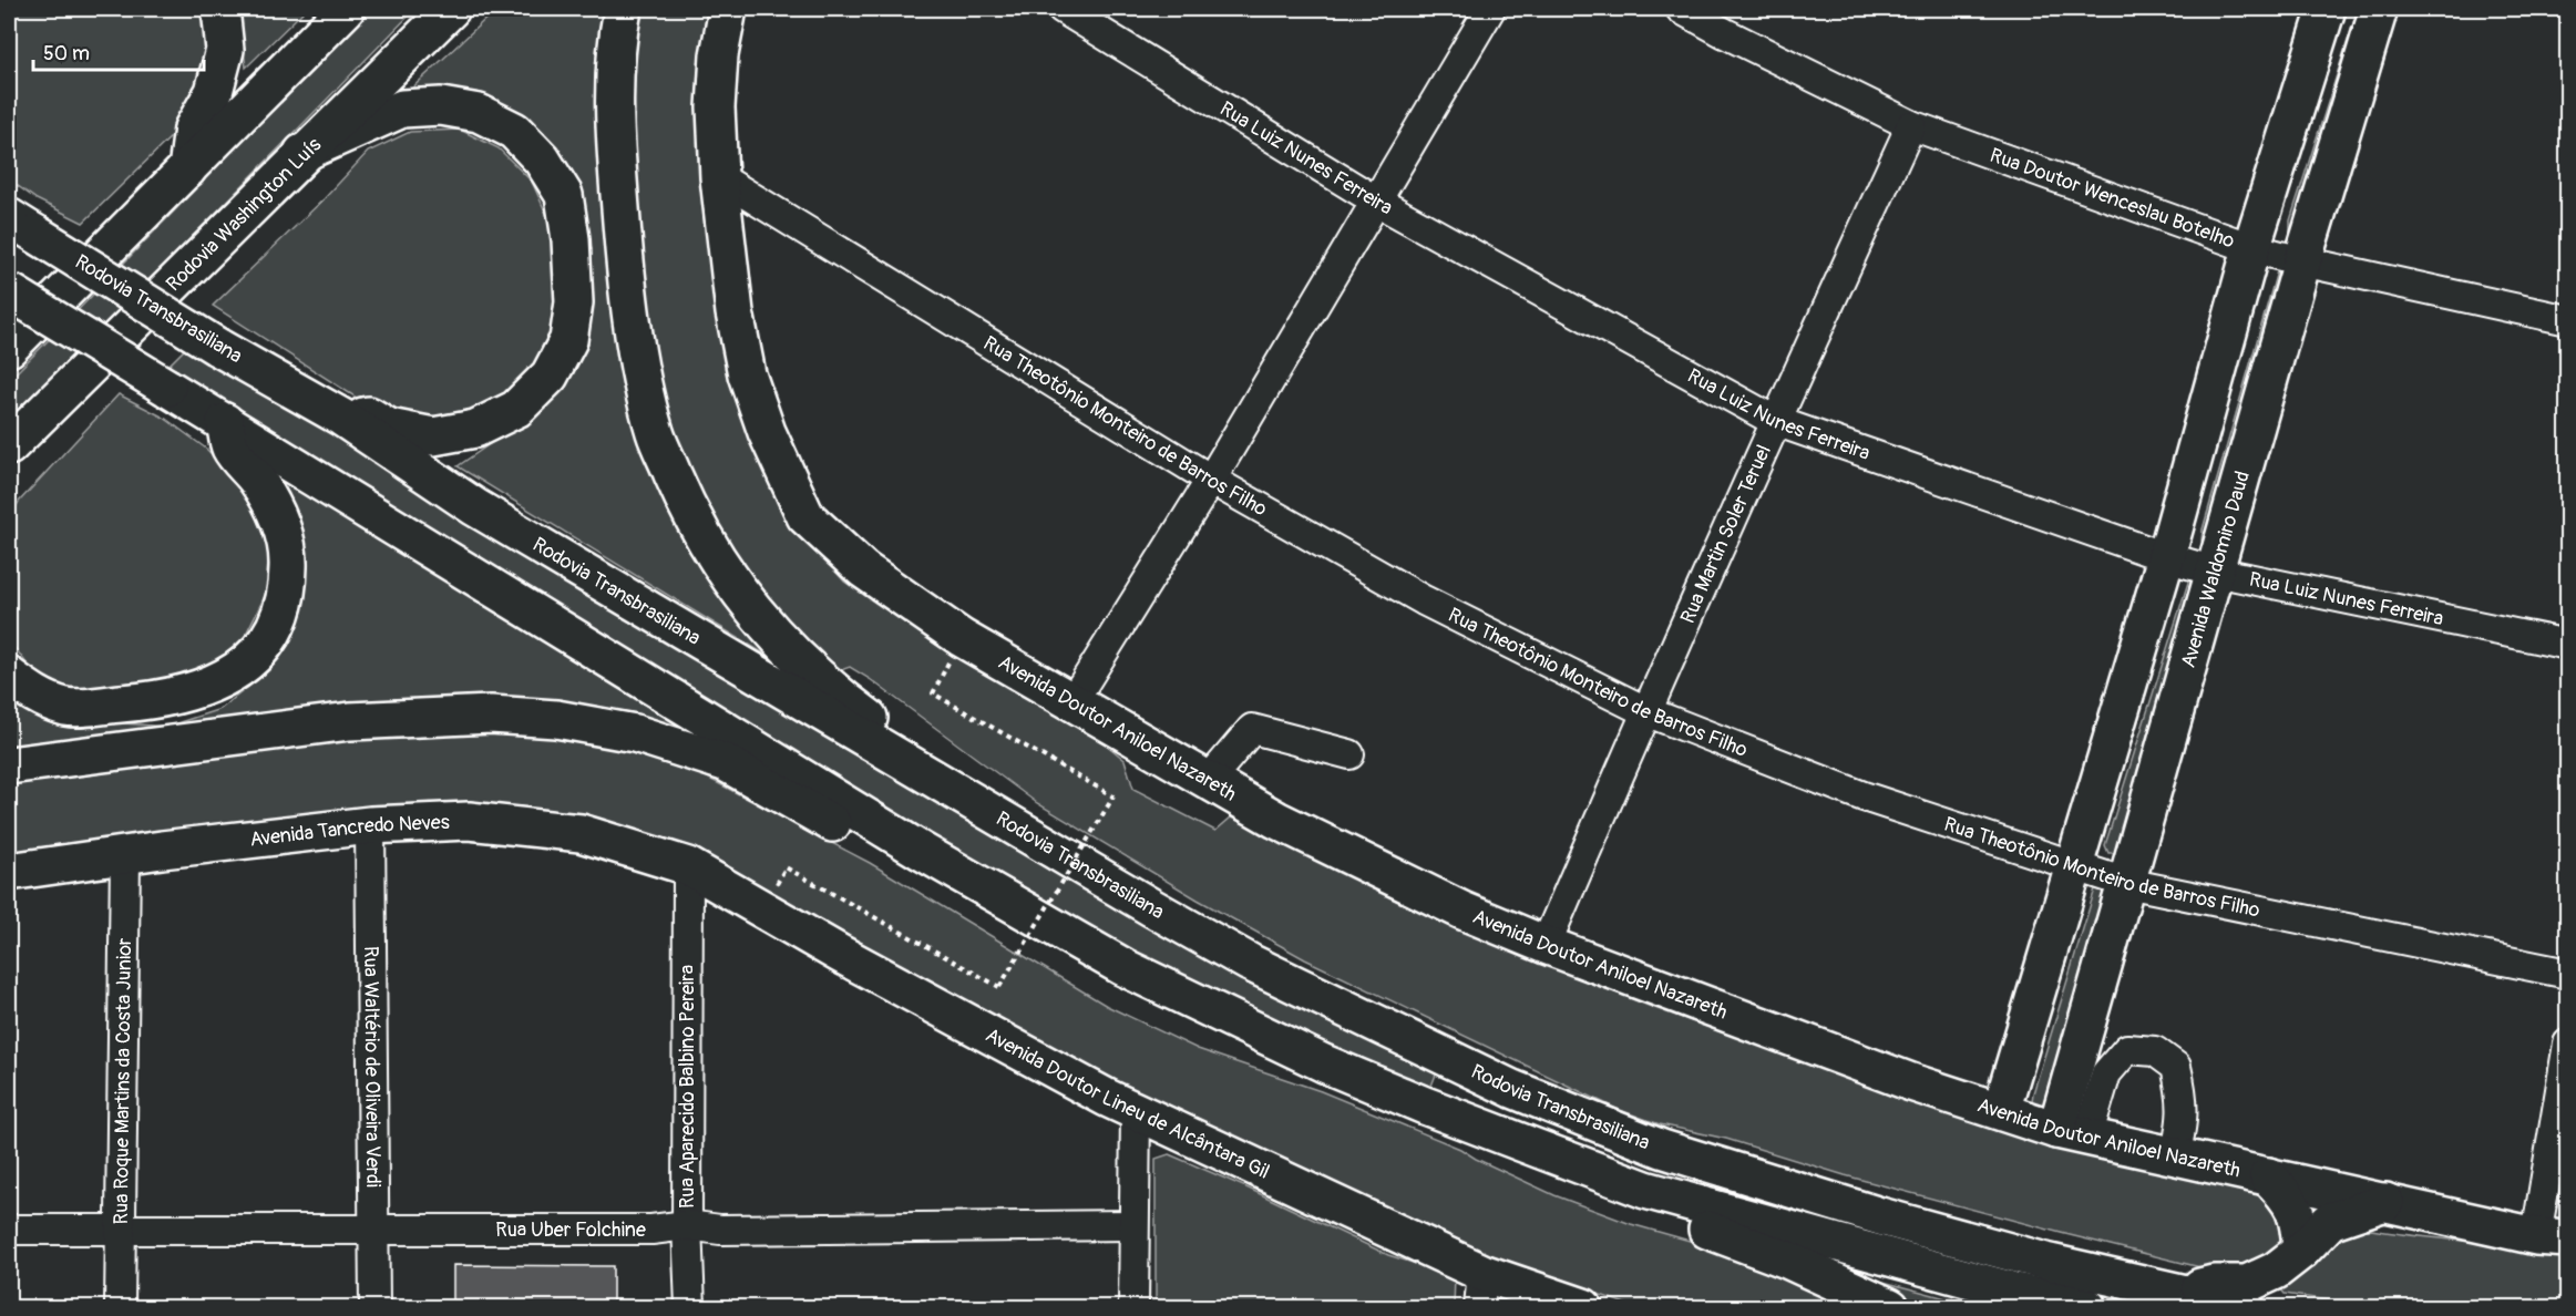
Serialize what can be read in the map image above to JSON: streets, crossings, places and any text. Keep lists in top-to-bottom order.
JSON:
{
  "streets": {
    "main road": [
      "Rodovia Washington Luís",
      "Rodovia Transbrasiliana",
      "Avenida Waldomiro Daud",
      "Avenida Doutor Aniloel Nazareth",
      "Avenida Tancredo Neves",
      "Avenida Doutor Lineu de Alcântara Gil"
    ],
    "street": [
      "Rua Luiz Nunes Ferreira",
      "Rua Doutor Wenceslau Botelho",
      "Rua Theotônio Monteiro de Barros Filho",
      "Rua Martin Soler Teruel",
      "Rua Waltério de Oliveira Verdi",
      "Rua Roque Martins da Costa Junior",
      "Rua Aparecido Balbino Pereira",
      "Rua Uber Folchine"
    ]
  },
  "crossings": [
    ["Rua Luiz Nunes Ferreira", "Rua Martin Soler Teruel"],
    ["Rua Luiz Nunes Ferreira", "Avenida Waldomiro Daud"],
    ["Rua Doutor Wenceslau Botelho", "Rua Martin Soler Teruel"],
    ["Rua Doutor Wenceslau Botelho", "Avenida Waldomiro Daud"],
    ["Rua Theotônio Monteiro de Barros Filho", "Rua Martin Soler Teruel"],
    ["Rua Theotônio Monteiro de Barros Filho", "Avenida Waldomiro Daud"],
    ["Rua Theotônio Monteiro de Barros Filho", "Avenida Doutor Aniloel Nazareth"],
    ["Rua Martin Soler Teruel", "Avenida Doutor Aniloel Nazareth"],
    ["Avenida Waldomiro Daud", "Avenida Doutor Aniloel Nazareth"],
    ["Avenida Tancredo Neves", "Rua Waltério de Oliveira Verdi"],
    ["Avenida Tancredo Neves", "Rua Roque Martins da Costa Junior"],
    ["Avenida Tancredo Neves", "Rua Aparecido Balbino Pereira"],
    ["Avenida Tancredo Neves", "Avenida Doutor Lineu de Alcântara Gil"],
    ["Rua Waltério de Oliveira Verdi", "Rua Uber Folchine"],
    ["Rua Roque Martins da Costa Junior", "Rua Uber Folchine"],
    ["Rua Aparecido Balbino Pereira", "Avenida Doutor Lineu de Alcântara Gil"],
    ["Rua Aparecido Balbino Pereira", "Rua Uber Folchine"]
  ],
  "scale_bar": "50 m"
}
